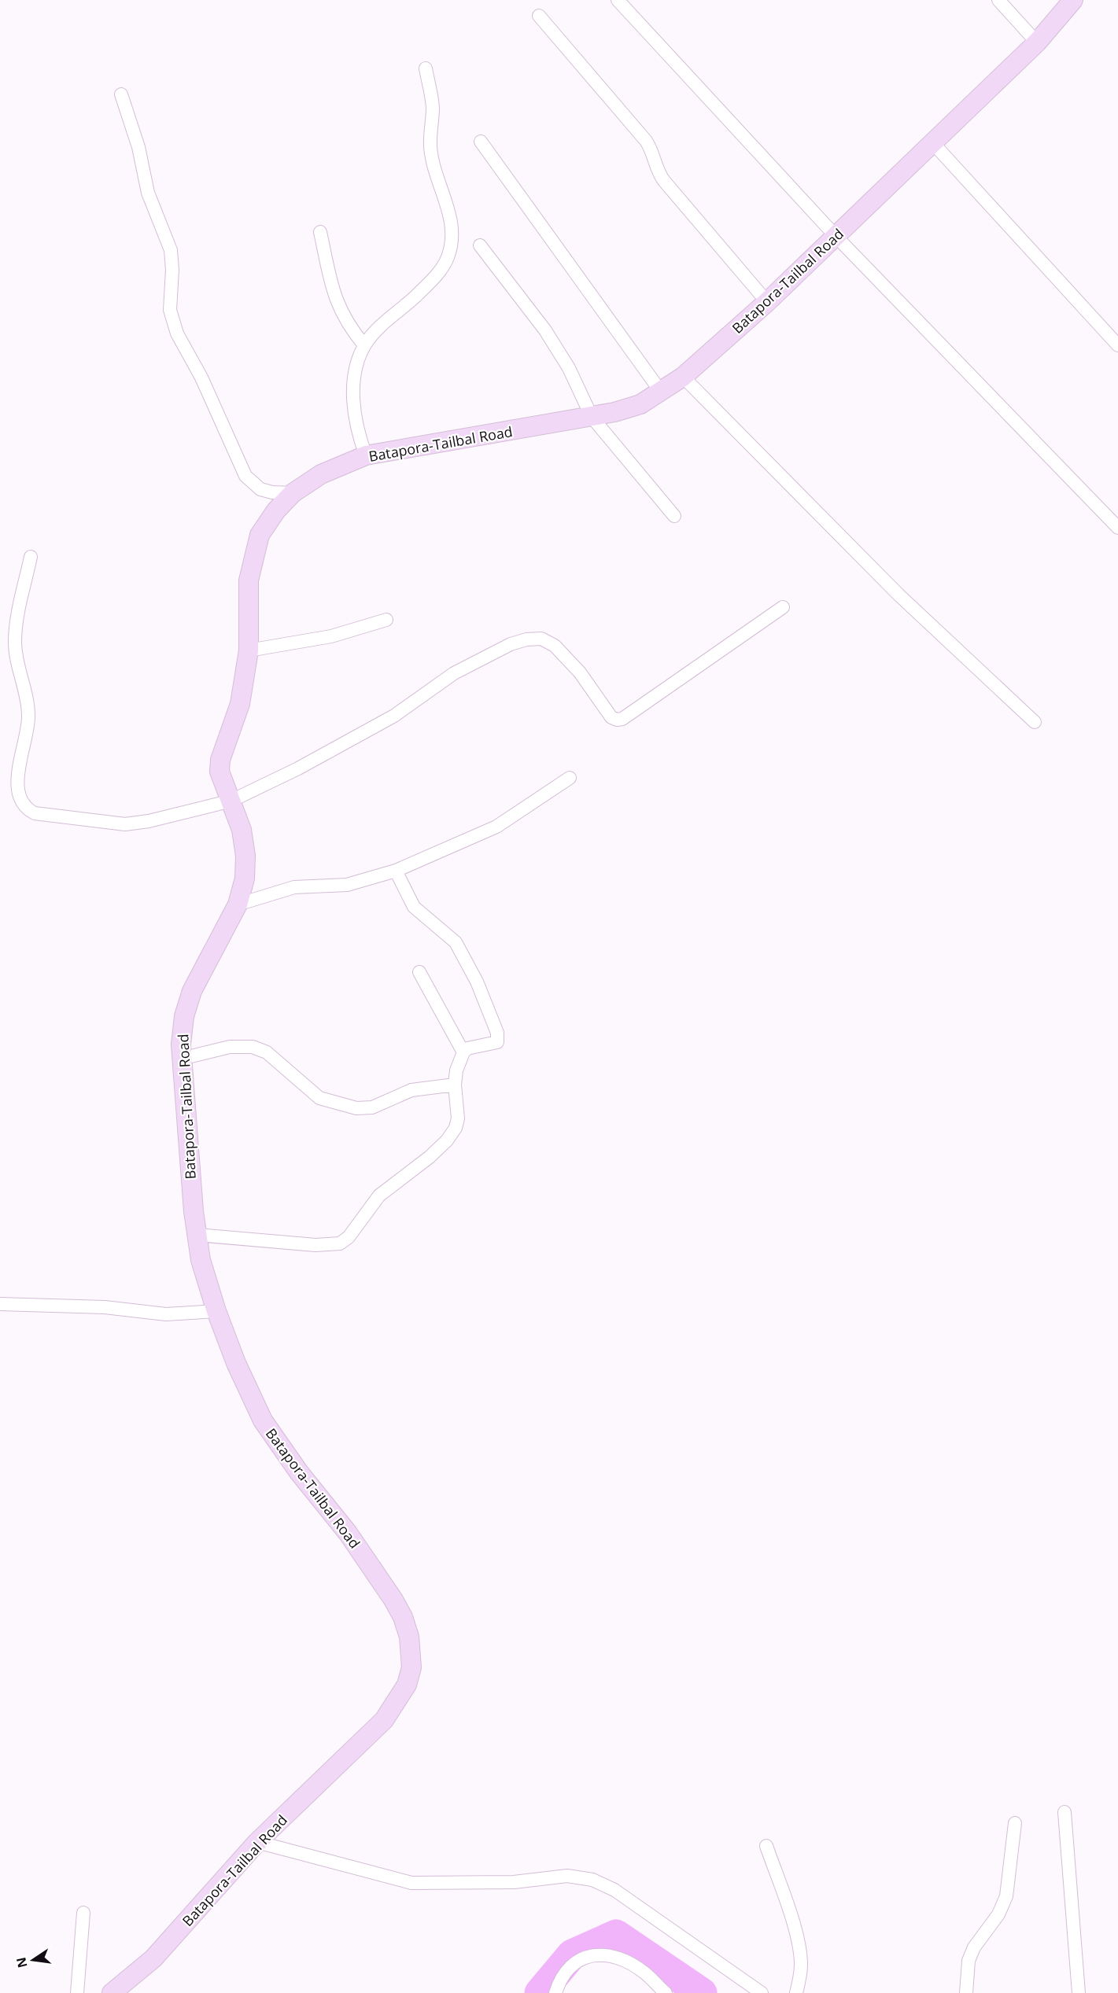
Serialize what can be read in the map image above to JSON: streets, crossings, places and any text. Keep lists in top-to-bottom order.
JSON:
{
  "streets": {
    "main road": ["Batapora-Tailbal Road"]
  },
  "north": "left"
}
